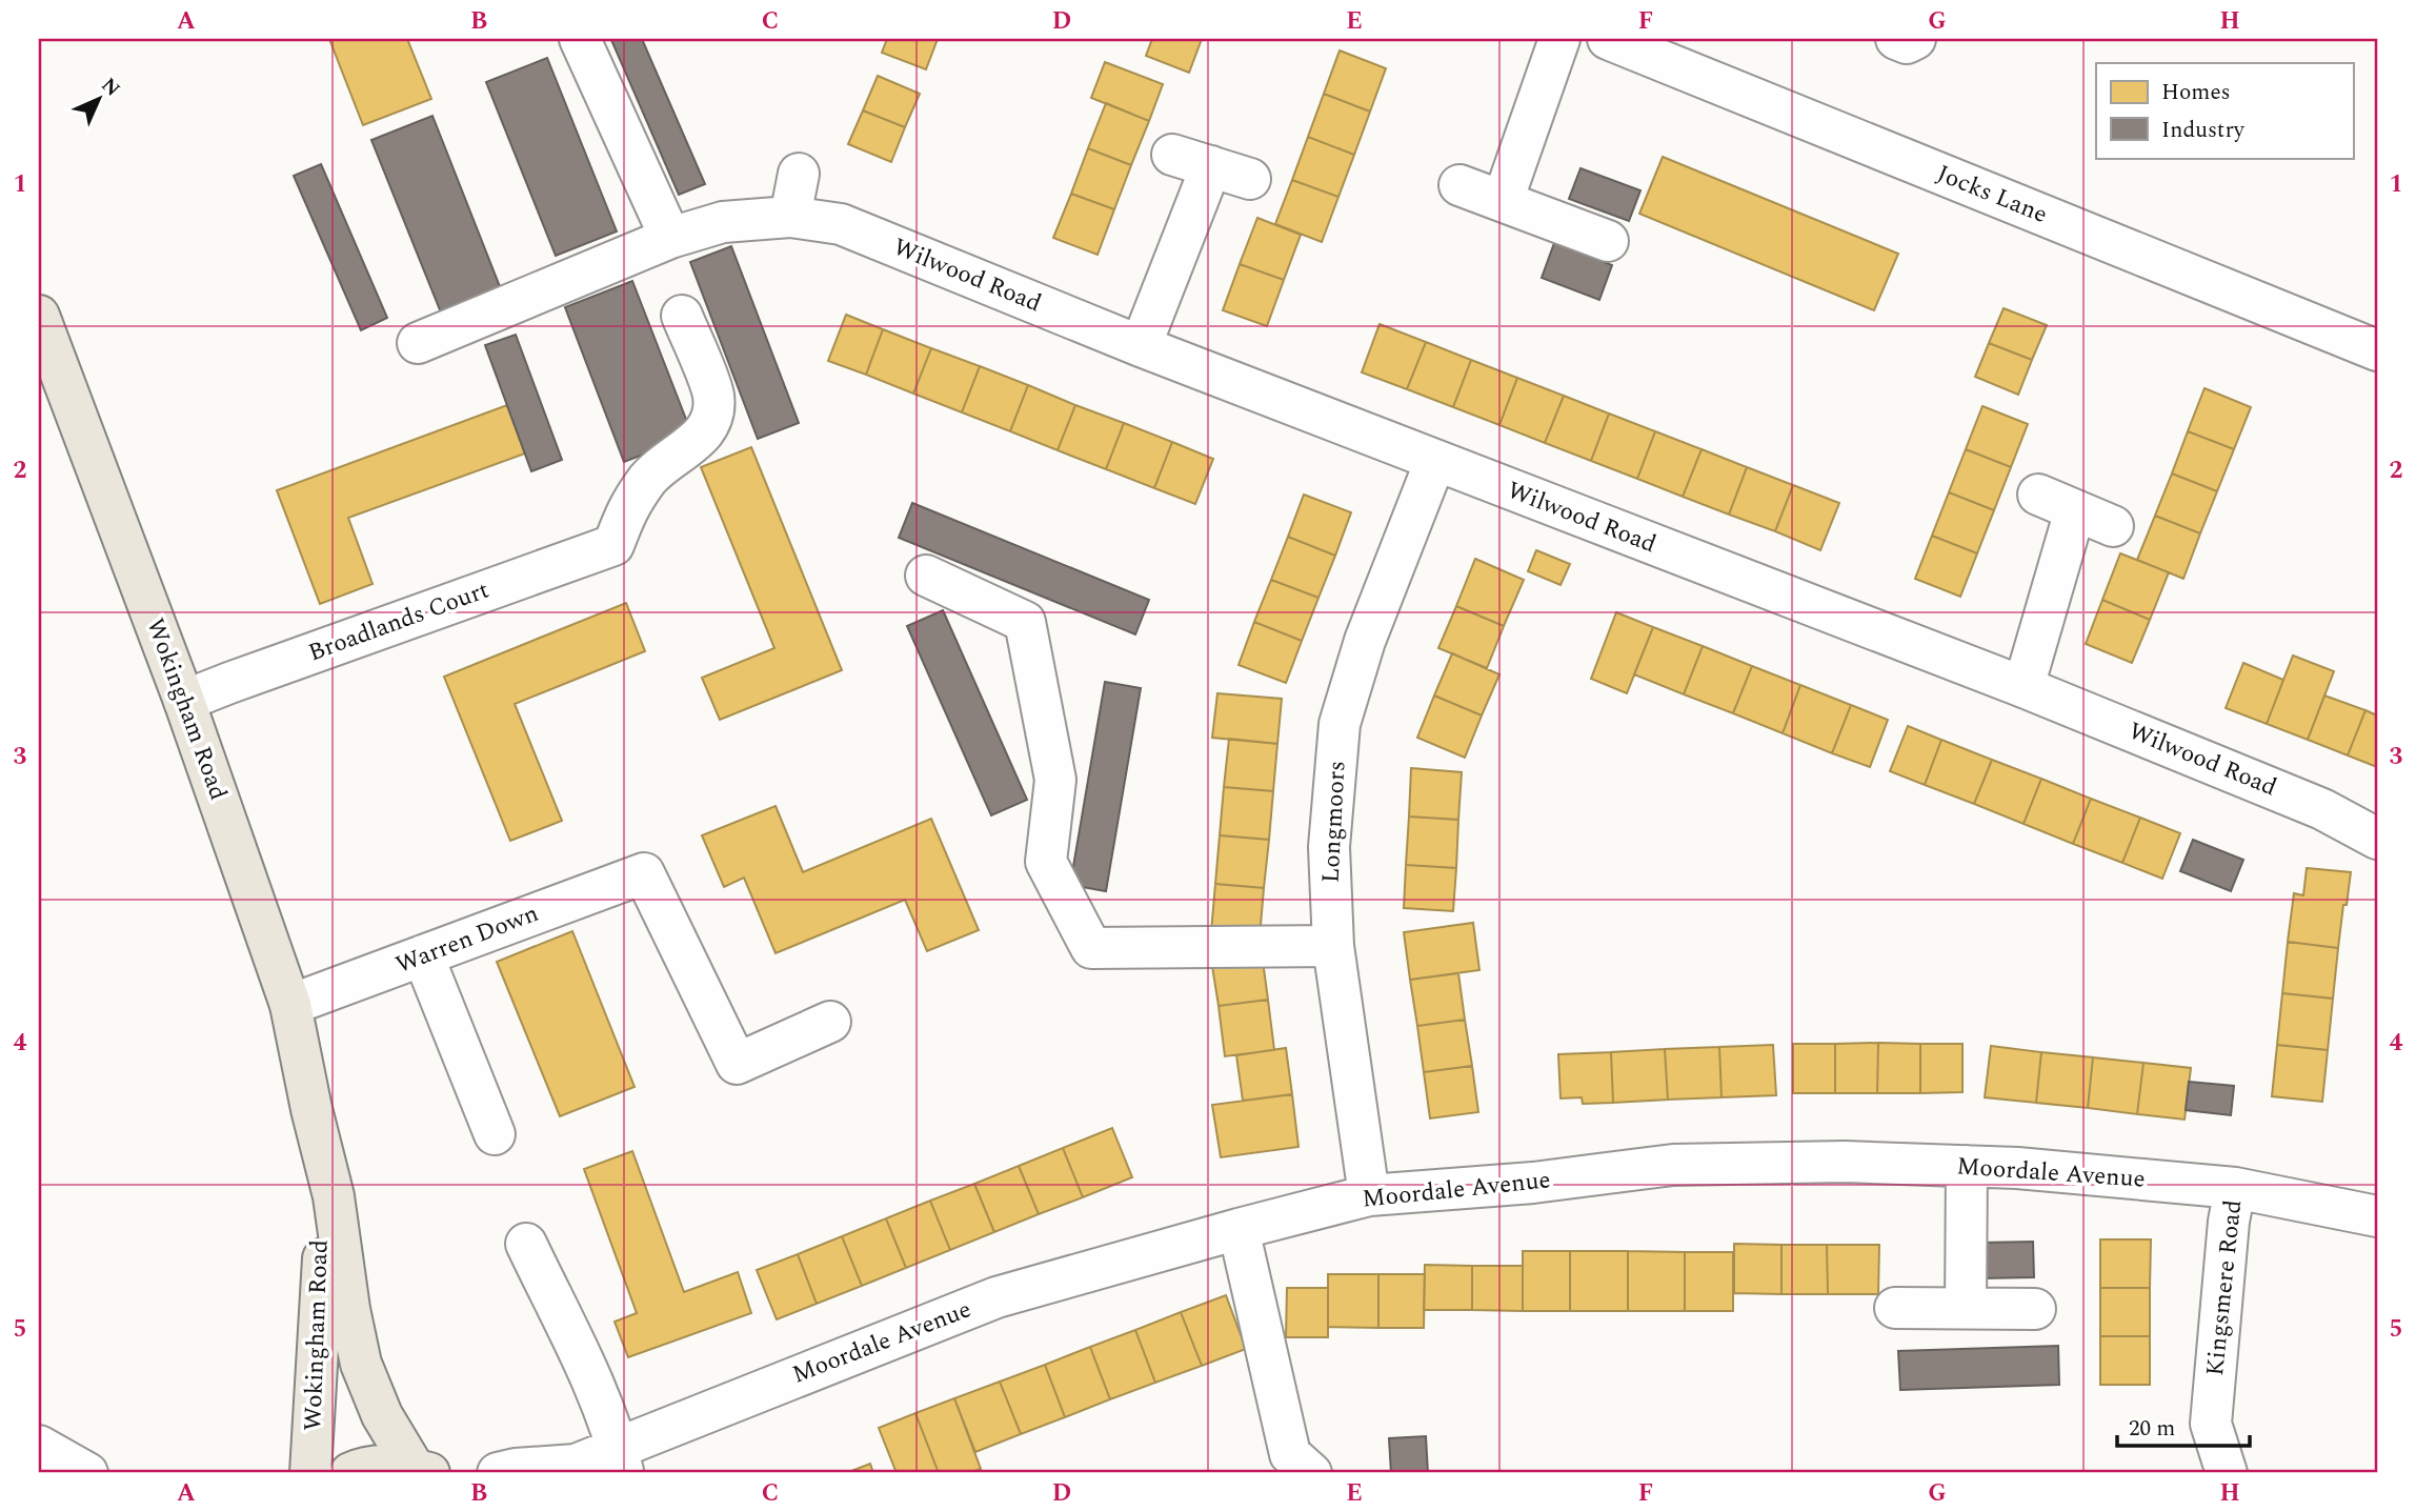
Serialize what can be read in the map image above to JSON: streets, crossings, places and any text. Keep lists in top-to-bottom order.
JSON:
{
  "streets": {
    "main road": ["Wokingham Road"],
    "street": [
      "Jocks Lane",
      "Wilwood Road",
      "Broadlands Court",
      "Longmoors",
      "Warren Down",
      "Moordale Avenue",
      "Kingsmere Road"
    ]
  },
  "crossings": [
    ["Wilwood Road", "Longmoors"],
    ["Broadlands Court", "Wokingham Road"],
    ["Wokingham Road", "Warren Down"],
    ["Longmoors", "Moordale Avenue"],
    ["Moordale Avenue", "Kingsmere Road"]
  ],
  "legend": ["Homes", "Industry"],
  "scale_bar": "20 m",
  "north": "top right",
  "grid": {
    "columns": [
      "A",
      "B",
      "C",
      "D",
      "E",
      "F",
      "G",
      "H"
    ],
    "rows": [
      "1",
      "2",
      "3",
      "4",
      "5"
    ]
  }
}
